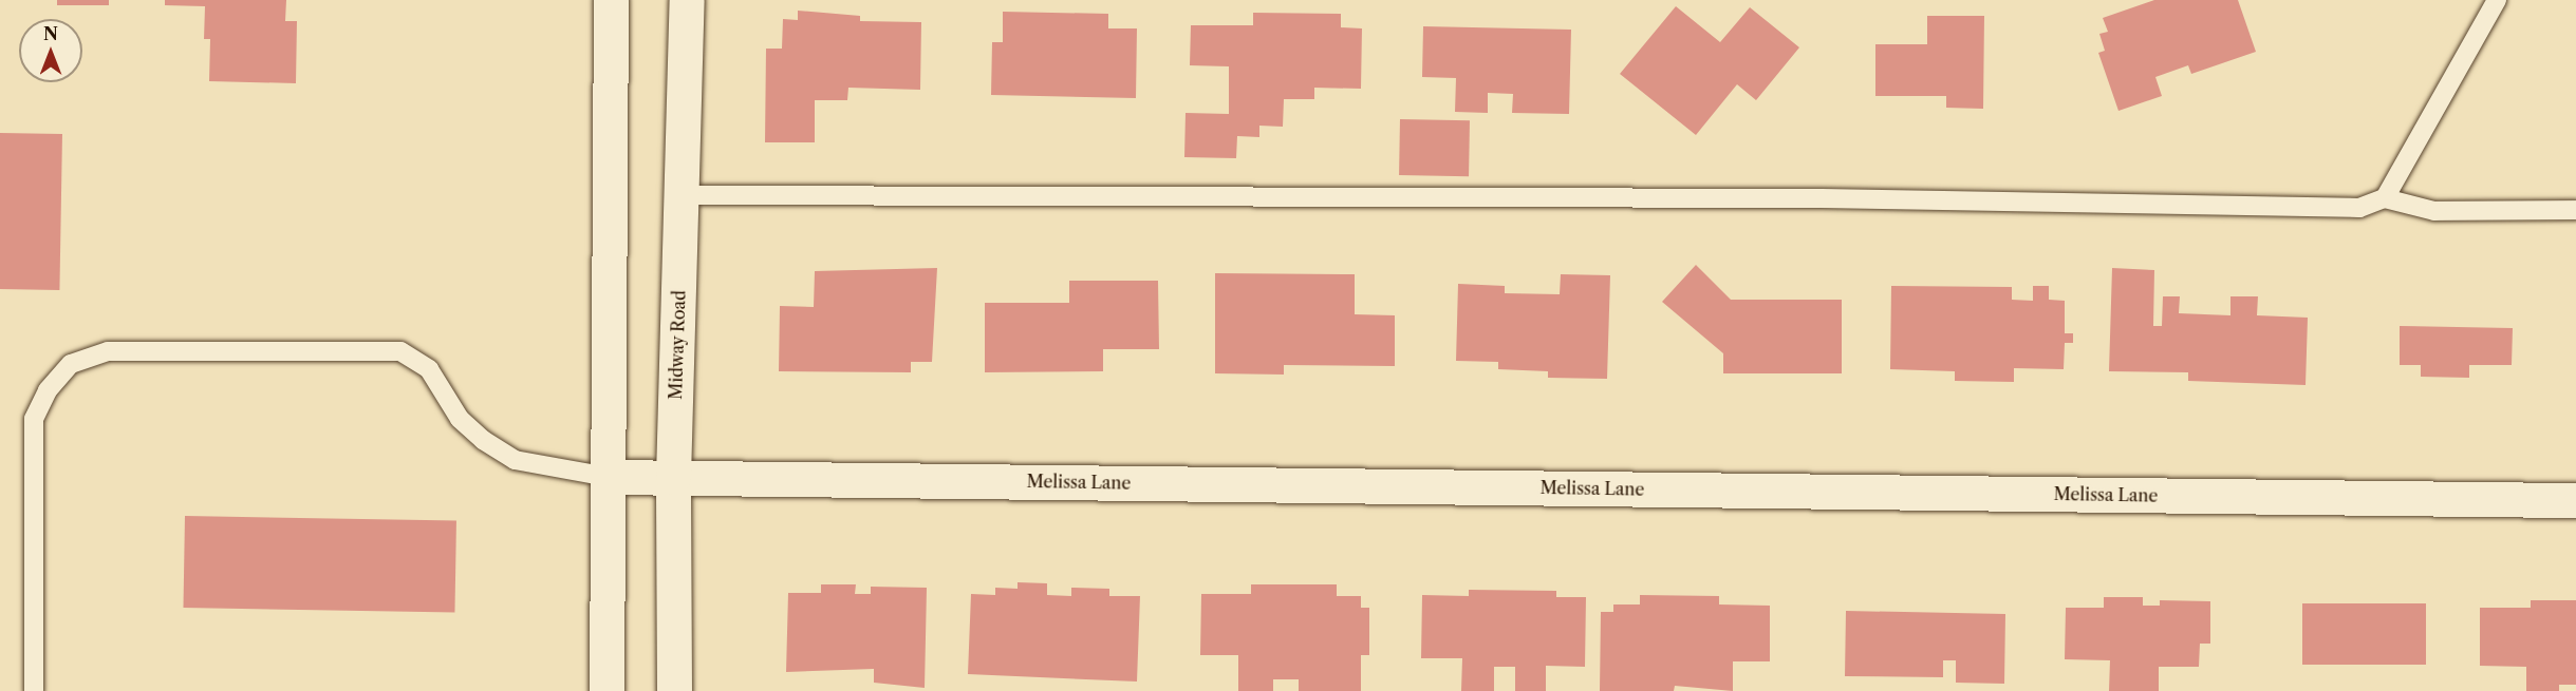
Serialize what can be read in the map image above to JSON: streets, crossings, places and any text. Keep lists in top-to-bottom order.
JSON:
{
  "streets": {
    "street": ["Midway Road", "Melissa Lane"]
  },
  "crossings": [
    ["Midway Road", "Melissa Lane"]
  ],
  "north": "top"
}
